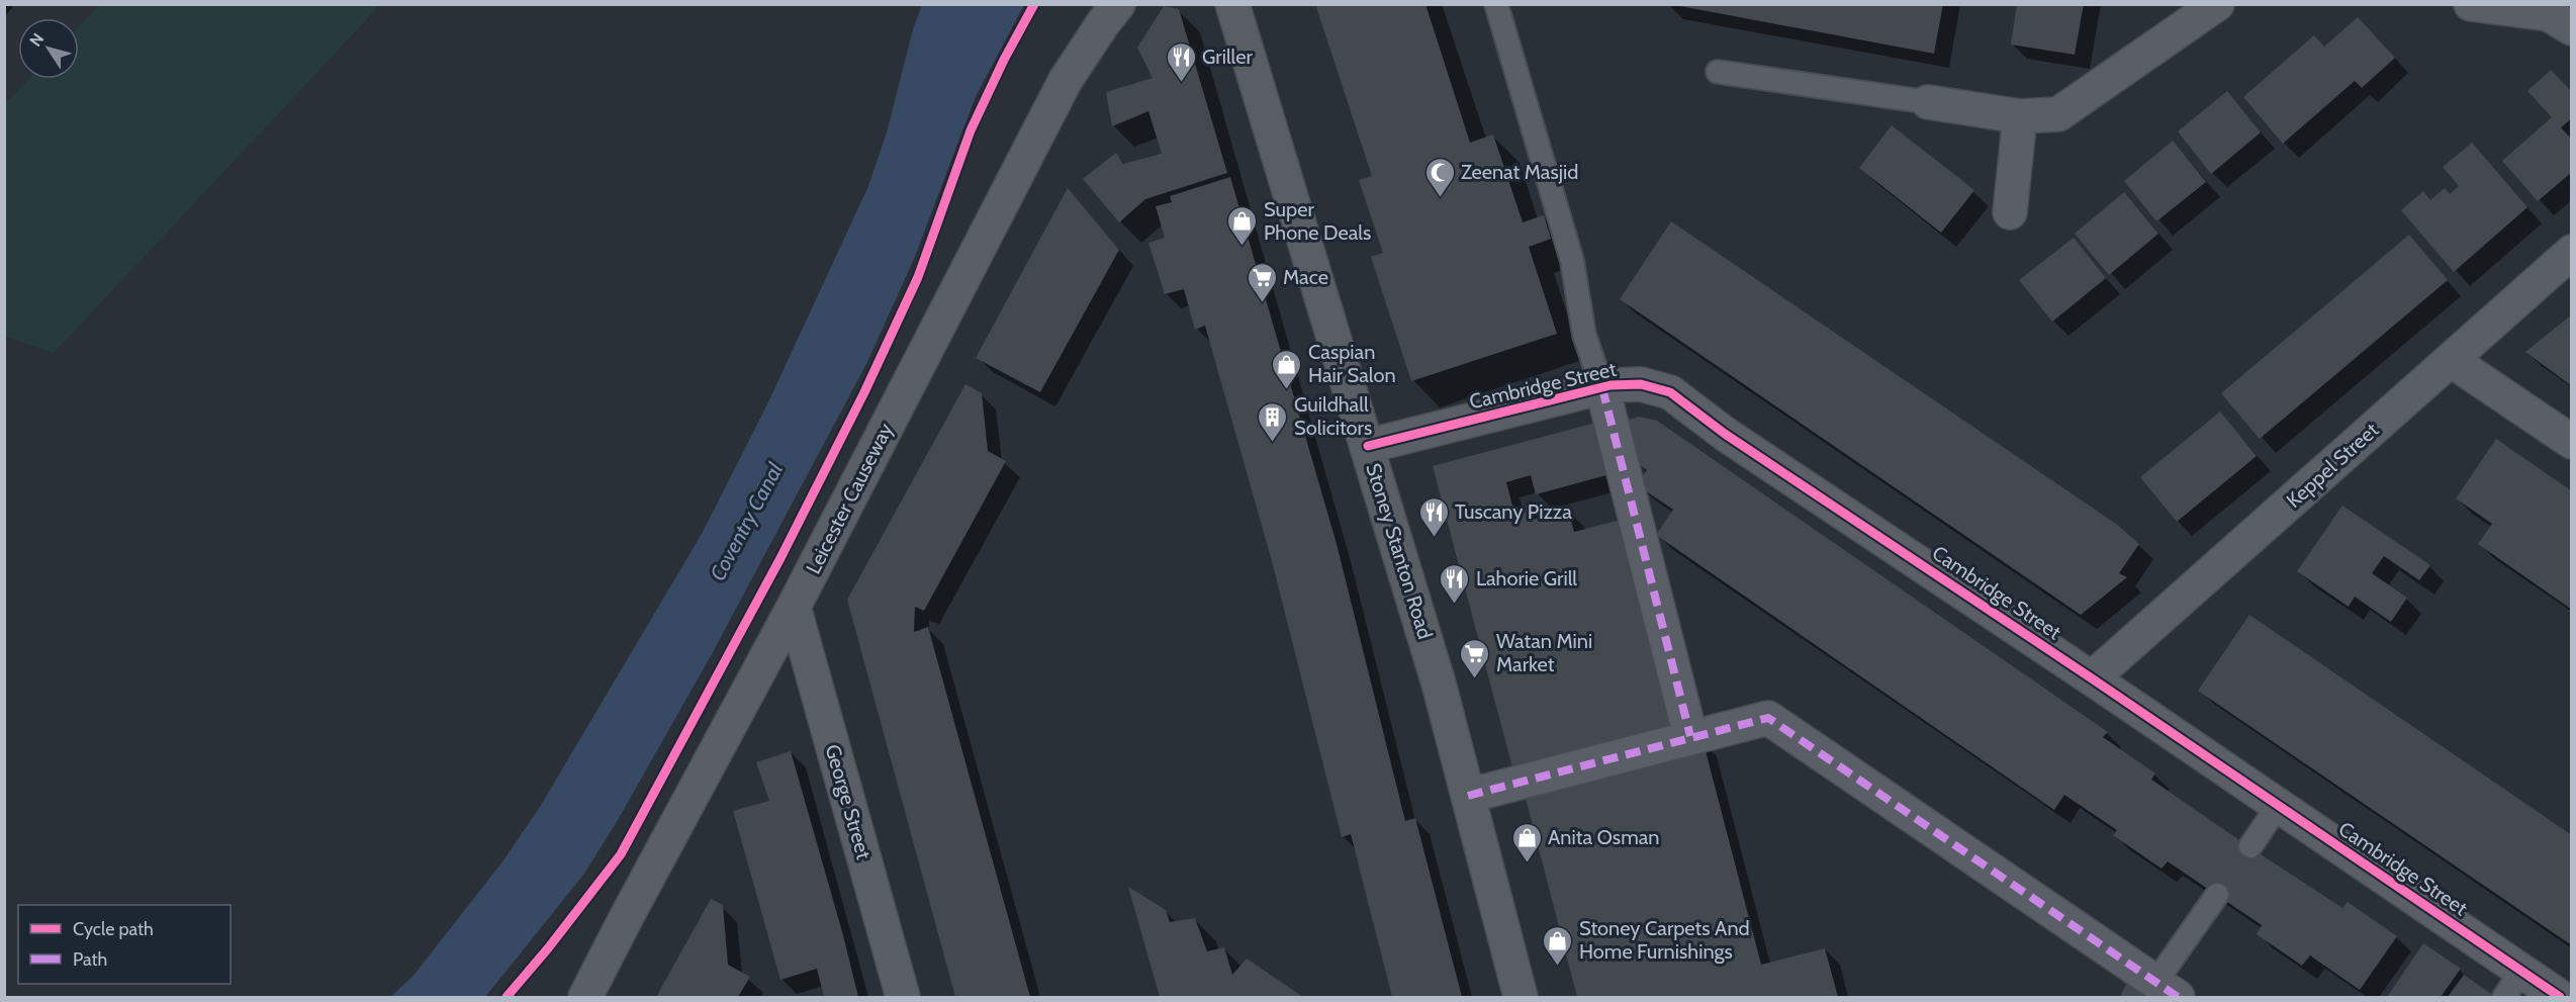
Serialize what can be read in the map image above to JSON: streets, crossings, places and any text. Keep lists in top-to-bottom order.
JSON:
{
  "streets": {
    "main road": ["Stoney Stanton Road"],
    "street": [
      "Cambridge Street",
      "Keppel Street",
      "Leicester Causeway",
      "George Street"
    ]
  },
  "crossings": [
    ["Cambridge Street", "Keppel Street"],
    ["Cambridge Street", "Stoney Stanton Road"],
    ["Leicester Causeway", "George Street"]
  ],
  "water": ["Coventry Canal"],
  "places": {
    "restaurant": ["Griller", "Tuscany Pizza", "Lahorie Grill"],
    "mosque": ["Zeenat Masjid"],
    "shop": [
      "Super Phone Deals",
      "Caspian Hair Salon",
      "Anita Osman",
      "Stoney Carpets And Home Furnishings"
    ],
    "supermarket": ["Mace", "Watan Mini Market"],
    "building": ["Guildhall Solicitors"]
  },
  "legend": ["Cycle path", "Path"],
  "north": "top left"
}
